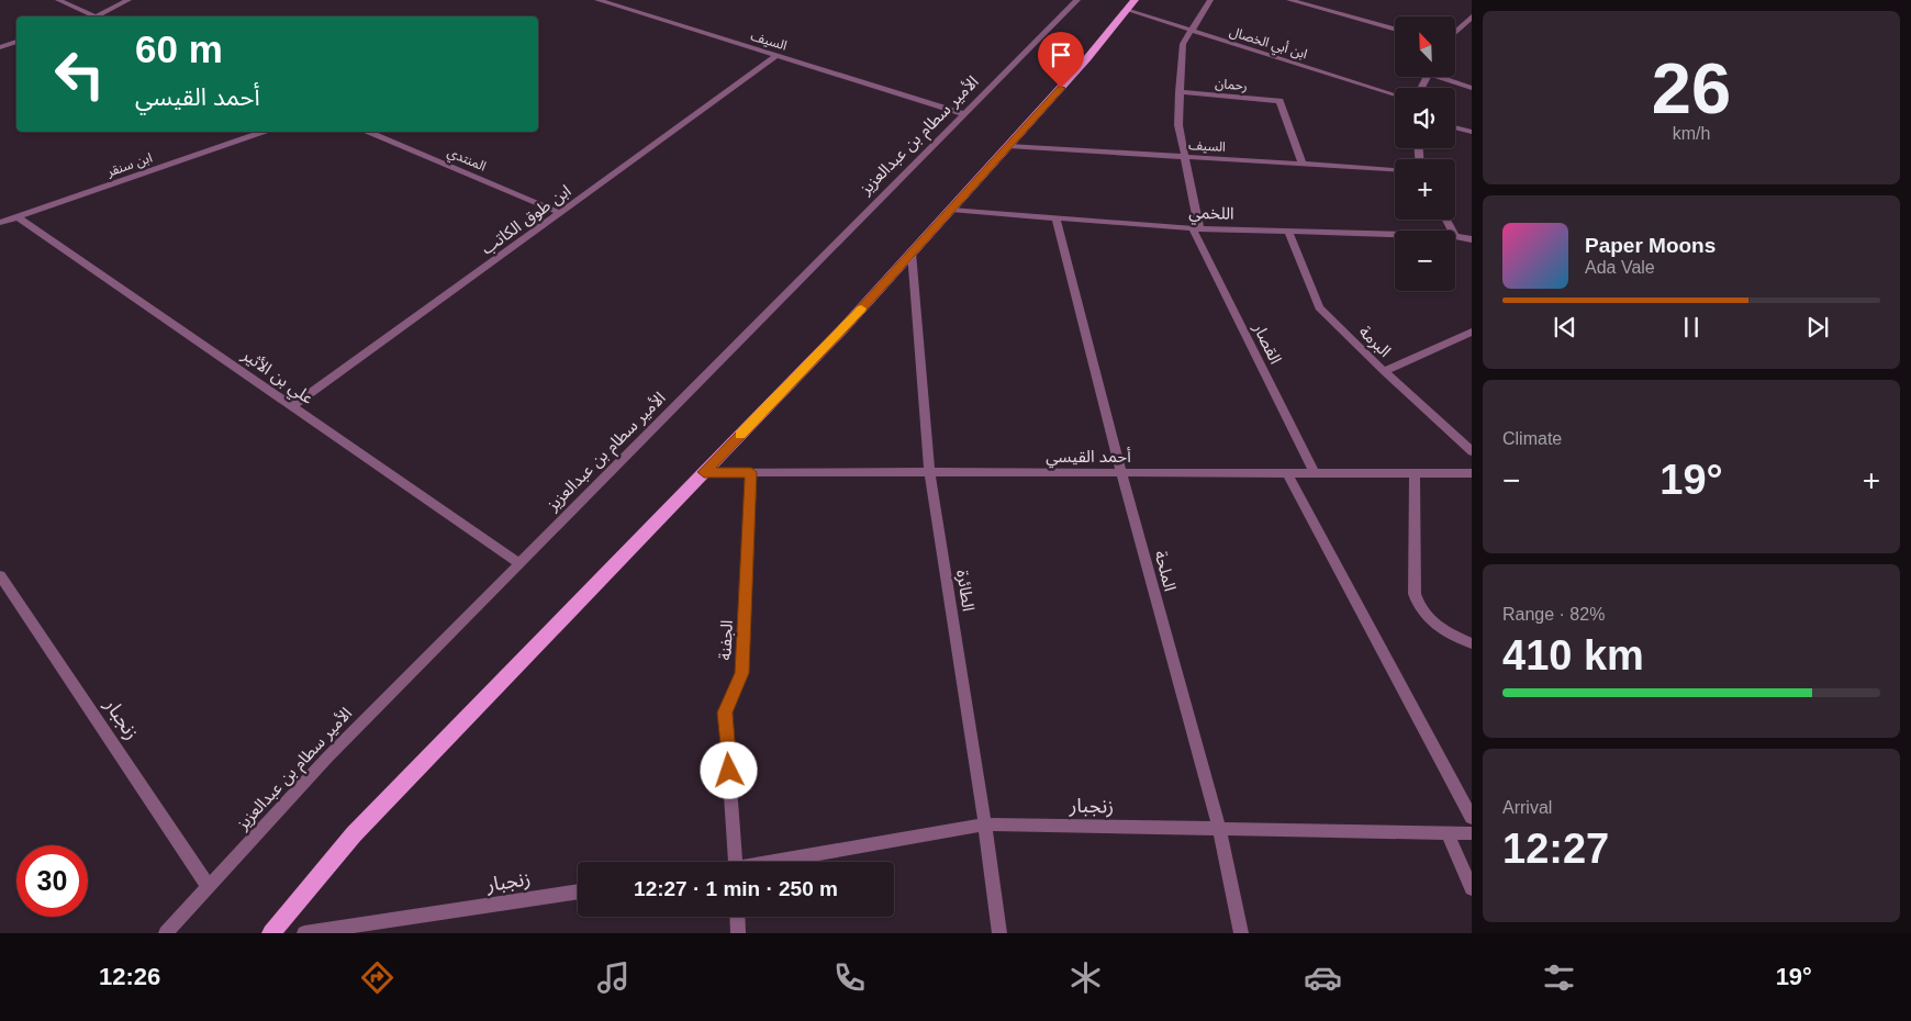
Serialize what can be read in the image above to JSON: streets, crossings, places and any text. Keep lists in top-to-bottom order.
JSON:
{
  "streets": {
    "street": [
      "السيف",
      "ابن أبي الخصال",
      "رحمان",
      "الأمير سطام بن عبدالعزيز",
      "المنتدي",
      "ابن سنقر",
      "اللخمي",
      "ابن طوق الكاتب",
      "البرمة",
      "القصار",
      "علي بن الأثير",
      "أحمد القيسي",
      "الملحة",
      "الطائرة",
      "الجفنة",
      "زنجبار"
    ]
  },
  "crossings": [
    ["السيف", "رحمان"],
    ["السيف", "الأمير سطام بن عبدالعزيز"],
    ["السيف", "ابن طوق الكاتب"],
    ["السيف", "القصار"],
    ["ابن أبي الخصال", "القصار"],
    ["رحمان", "القصار"],
    ["الأمير سطام بن عبدالعزيز", "علي بن الأثير"],
    ["الأمير سطام بن عبدالعزيز", "زنجبار"],
    ["المنتدي", "ابن طوق الكاتب"],
    ["ابن سنقر", "علي بن الأثير"],
    ["اللخمي", "البرمة"],
    ["اللخمي", "القصار"],
    ["اللخمي", "الملحة"],
    ["ابن طوق الكاتب", "علي بن الأثير"],
    ["القصار", "أحمد القيسي"],
    ["أحمد القيسي", "الملحة"],
    ["أحمد القيسي", "الطائرة"],
    ["أحمد القيسي", "الجفنة"],
    ["الملحة", "زنجبار"],
    ["الطائرة", "زنجبار"]
  ],
  "north": "top left",
  "page": {
    "tile": [
      ["26", "km/h"],
      "Climate",
      ["Range · 82%", "410 km"],
      ["Arrival", "12:27"]
    ],
    "map_buttons": ["+", "−"],
    "turn": ["60 m", "أحمد القيسي"],
    "song": ["Paper Moons", "Ada Vale"],
    "heat": ["−", "19°", "+"],
    "limit": "30",
    "trip": "12:27 · 1 min · 250 m",
    "tabs": ["12:26", "19°"]
  }
}
